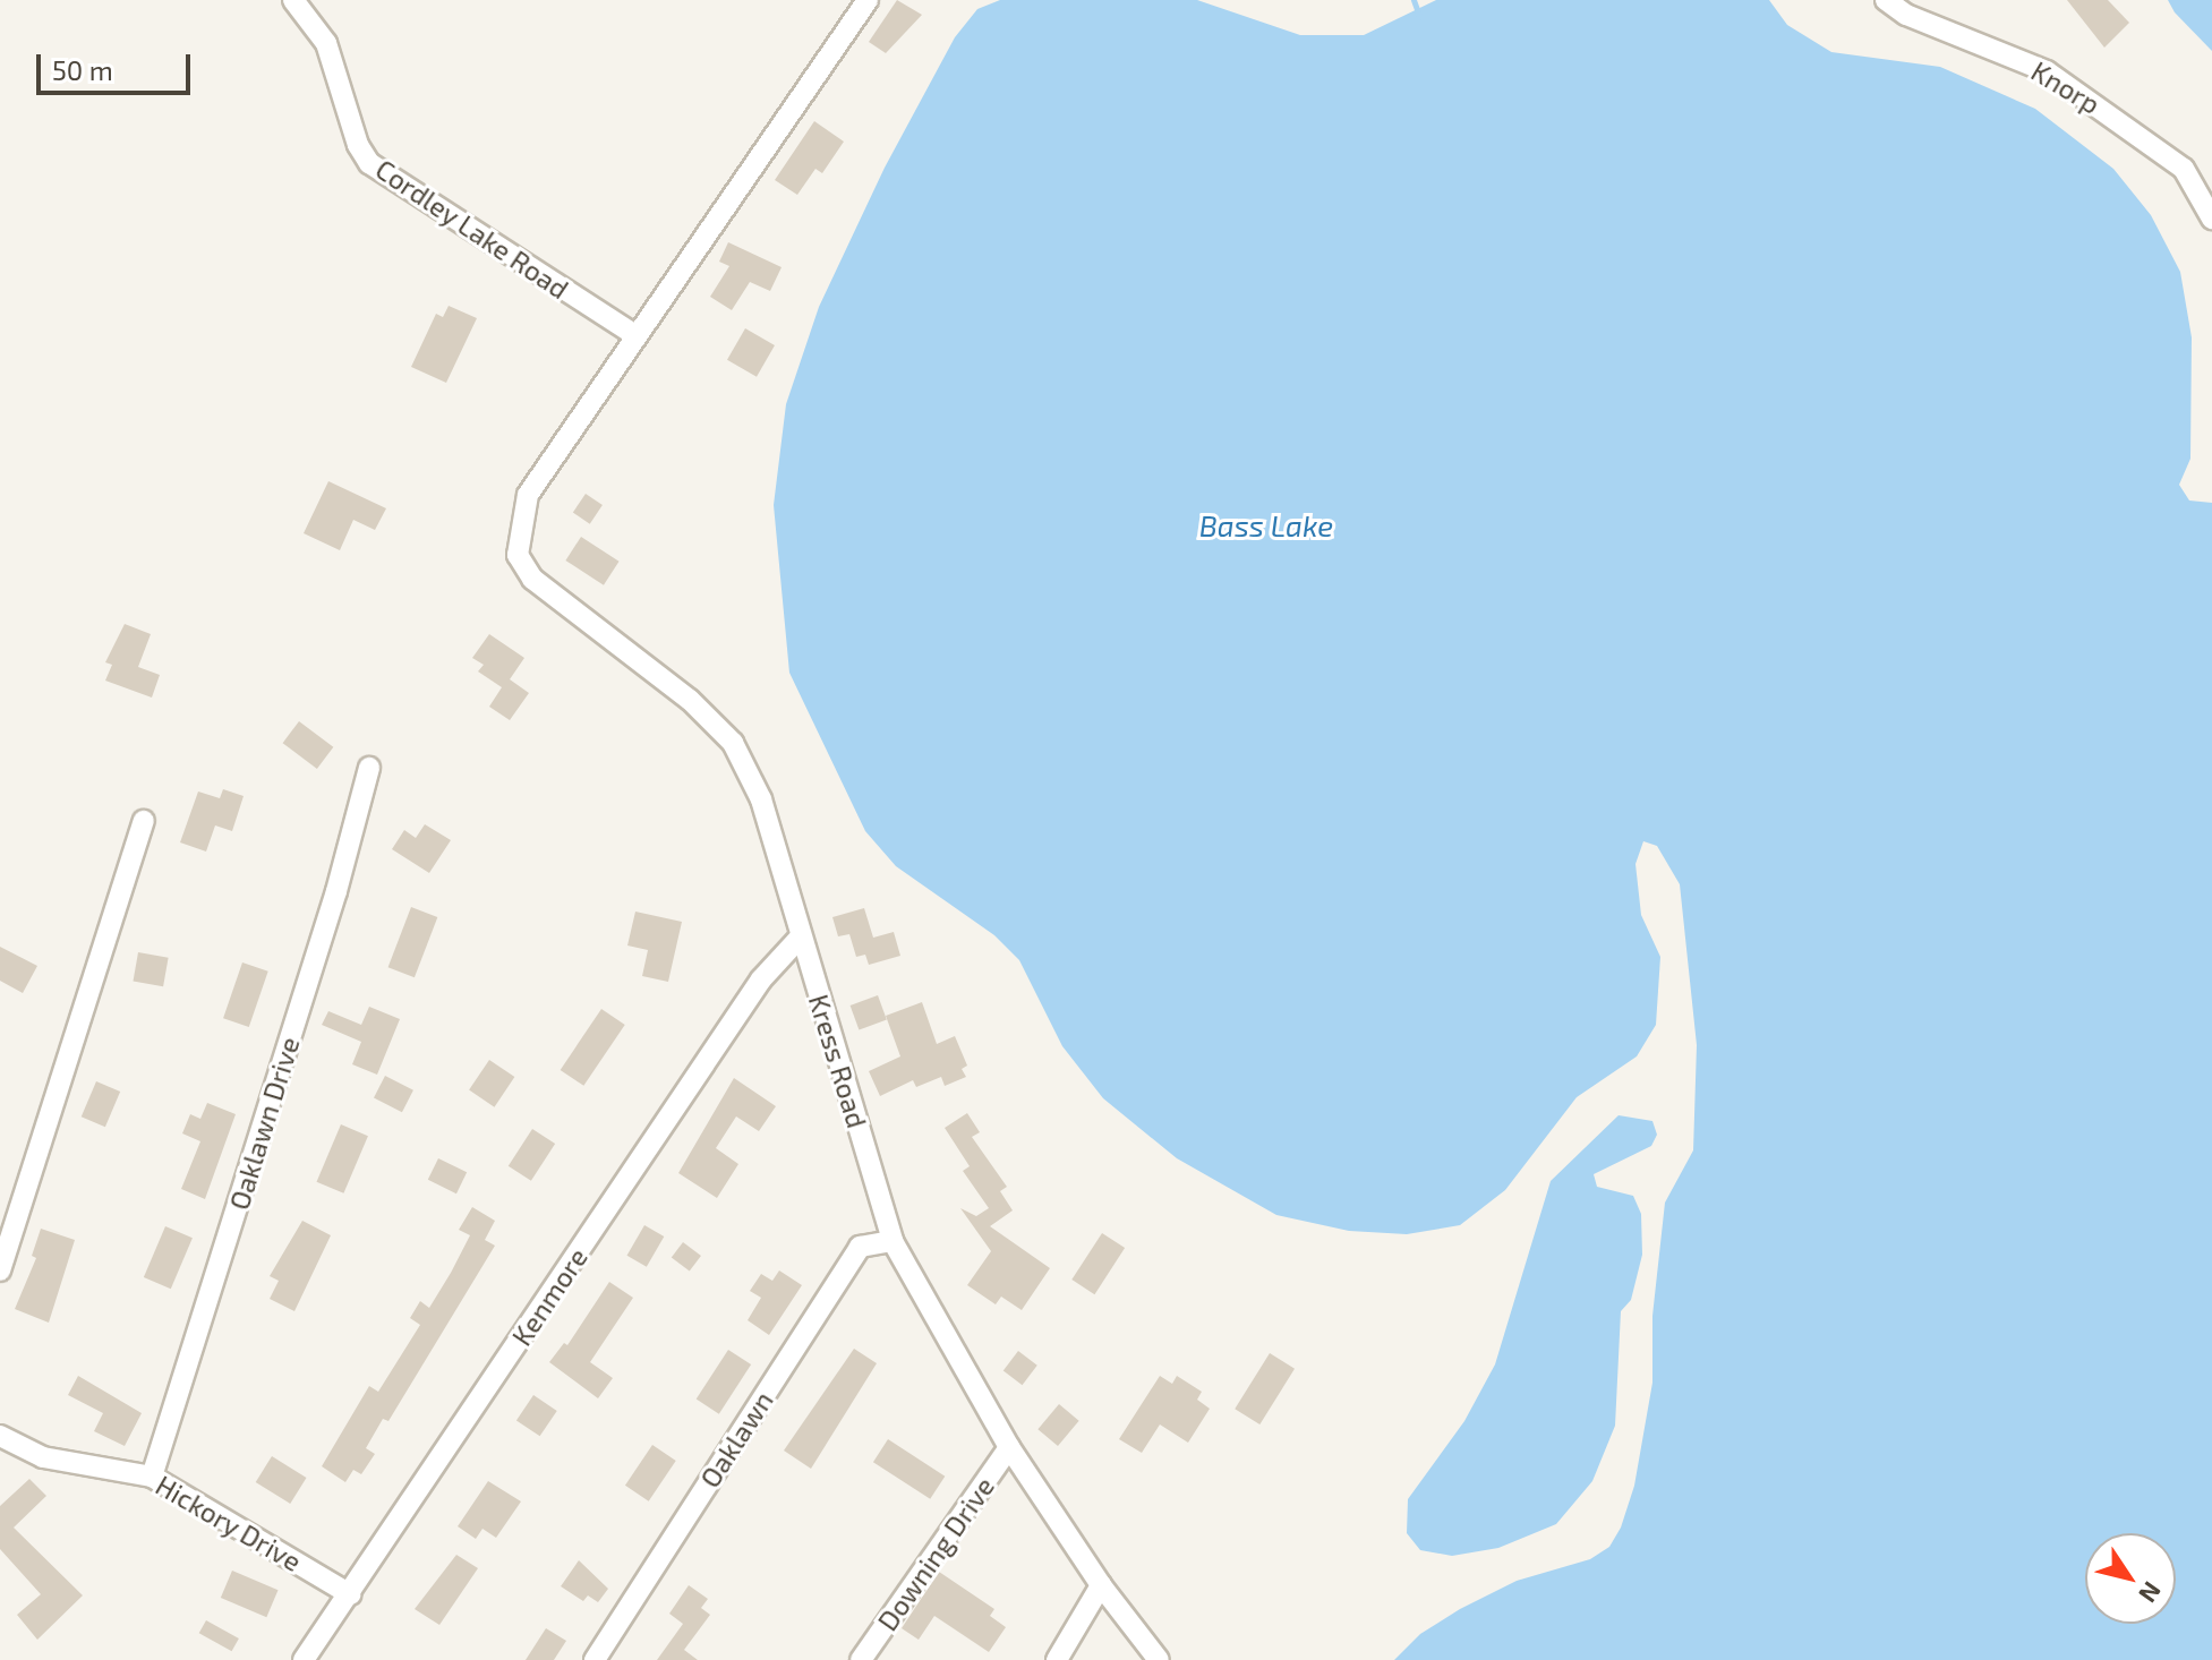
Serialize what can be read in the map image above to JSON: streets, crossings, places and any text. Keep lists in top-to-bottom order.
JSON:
{
  "streets": {
    "street": [
      "Knorp",
      "Cordley Lake Road",
      "Kress Road",
      "Oaklawn Drive",
      "Kenmore",
      "Oaklawn",
      "Hickory Drive",
      "Downing Drive"
    ]
  },
  "crossings": [
    ["Cordley Lake Road", "Kress Road"],
    ["Kress Road", "Kenmore"],
    ["Kress Road", "Oaklawn"],
    ["Kress Road", "Downing Drive"],
    ["Oaklawn Drive", "Hickory Drive"],
    ["Kenmore", "Hickory Drive"]
  ],
  "water": ["Bass Lake"],
  "scale_bar": "50 m",
  "north": "bottom right"
}
